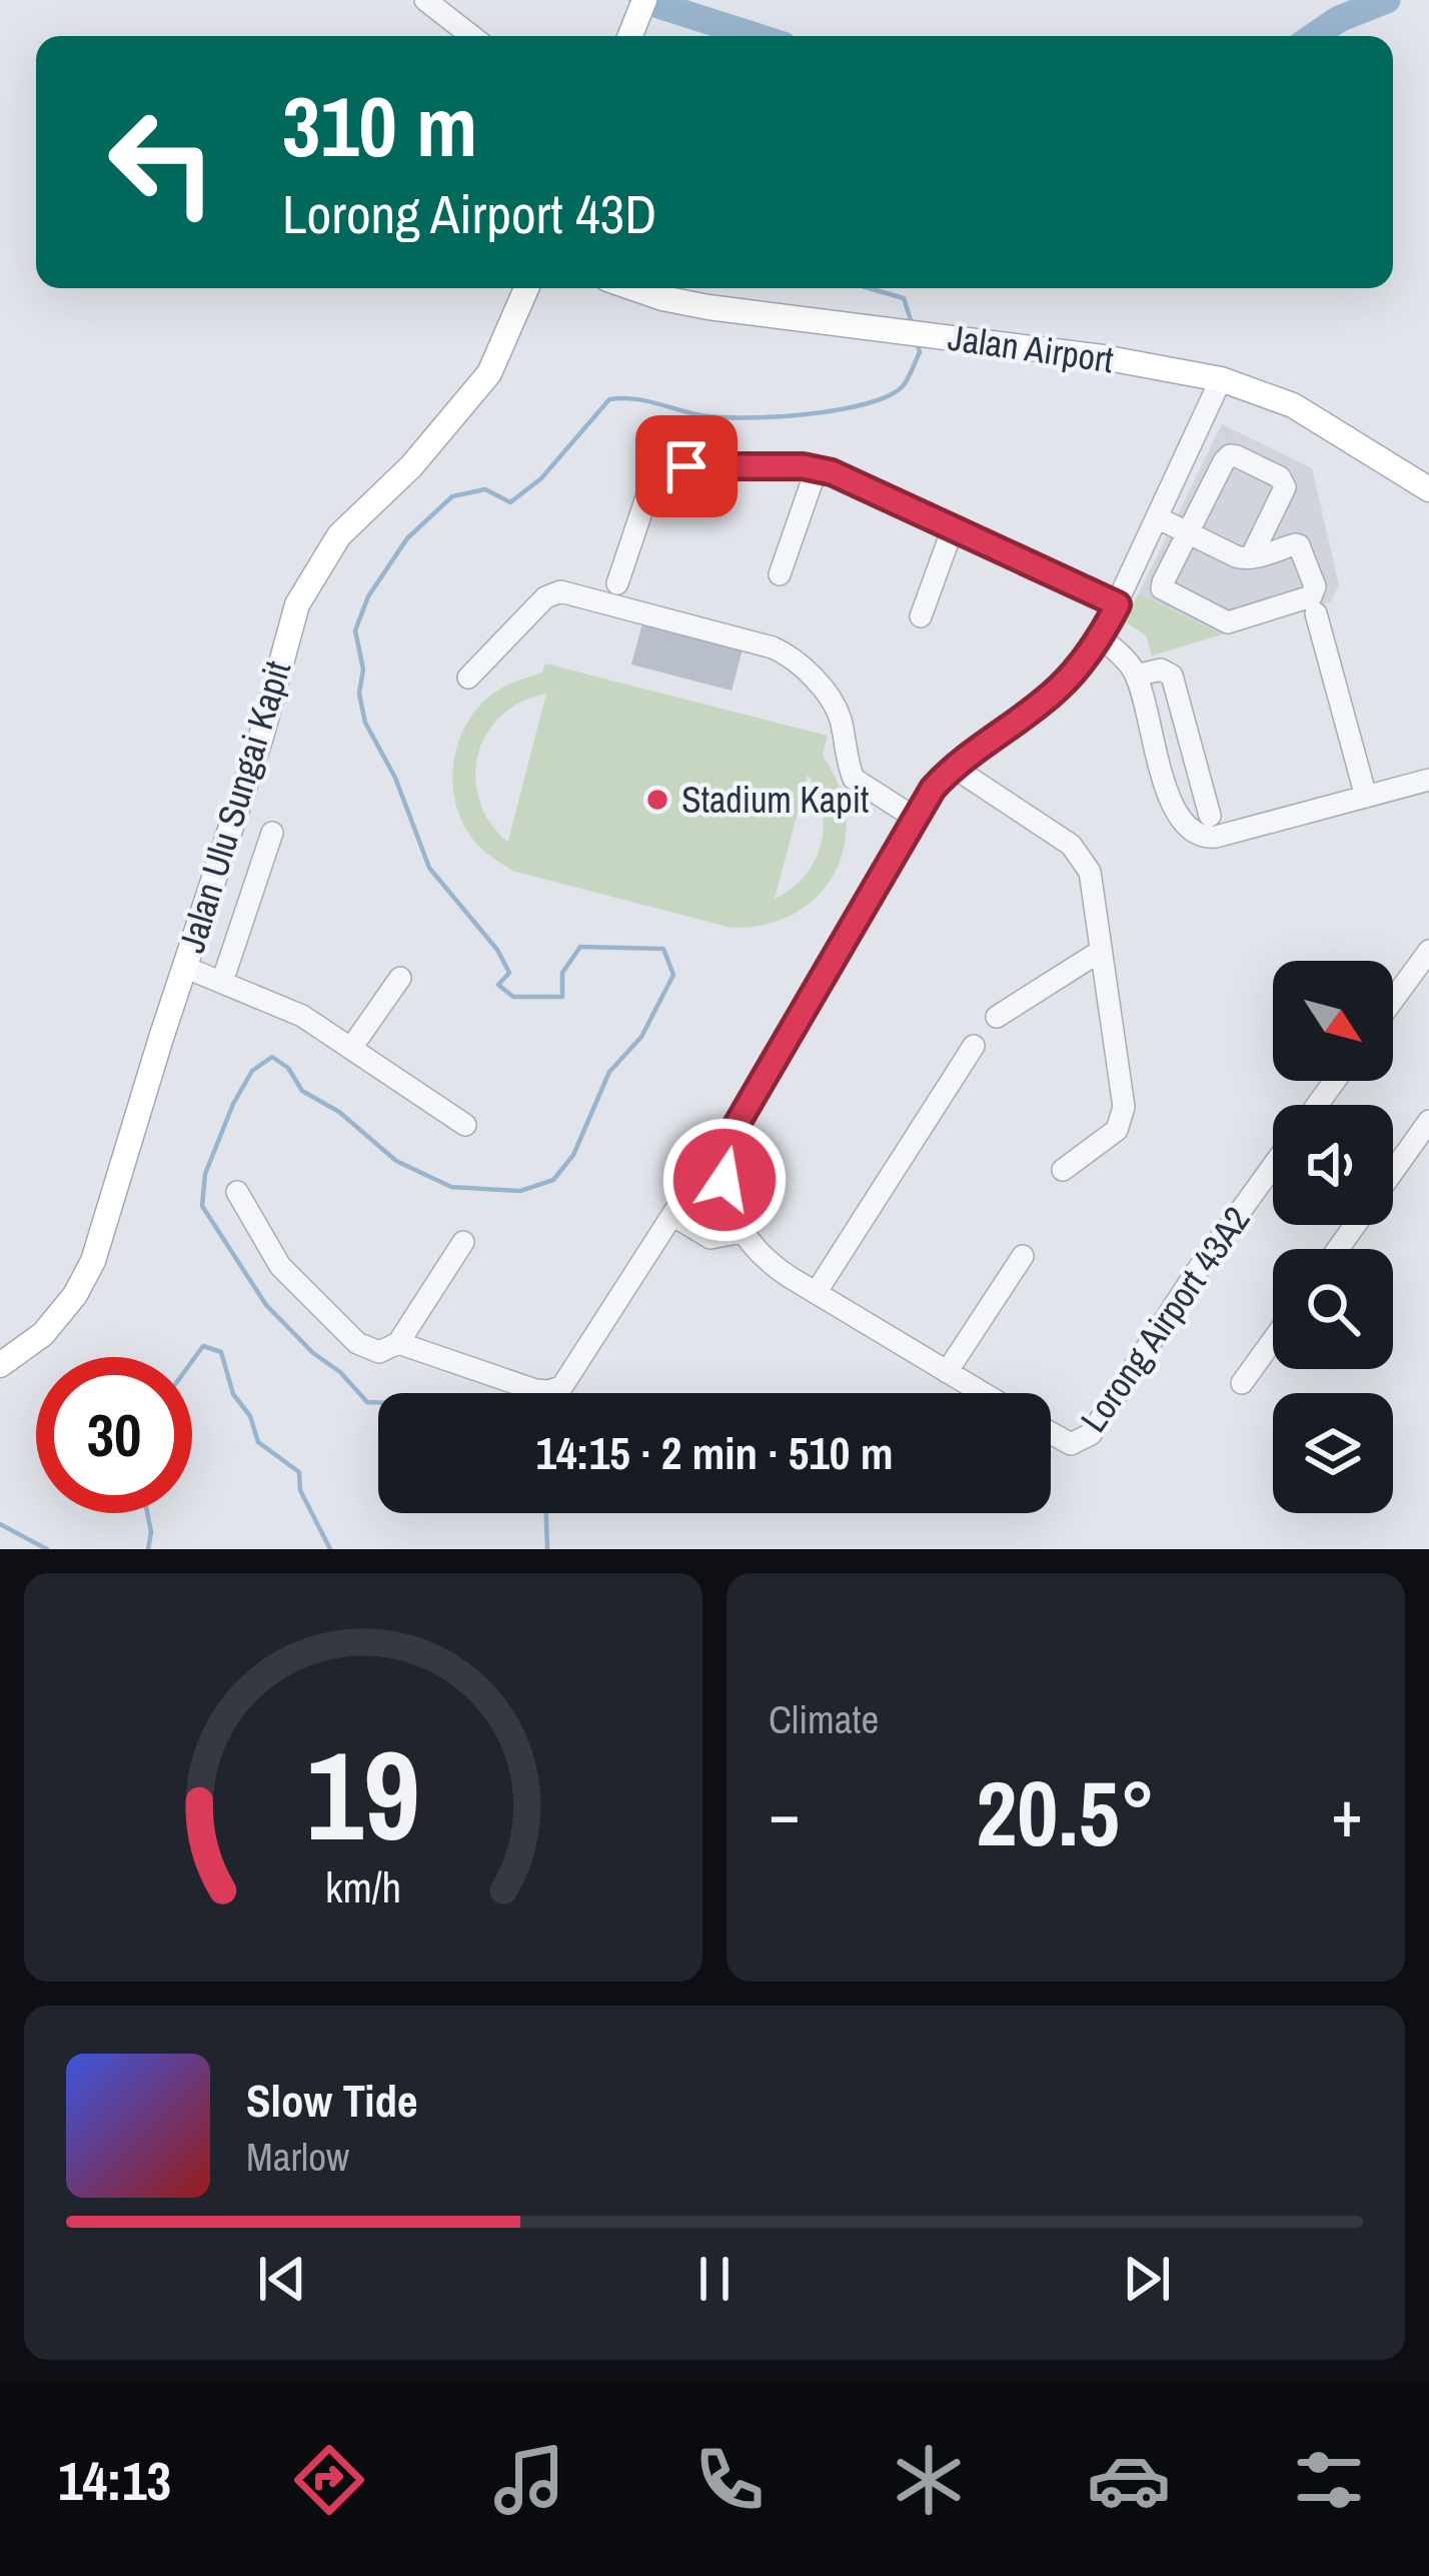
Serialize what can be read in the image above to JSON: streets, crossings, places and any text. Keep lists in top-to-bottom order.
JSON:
{
  "streets": {
    "main road": ["Jalan Airport", "Jalan Ulu Sungai Kapit"],
    "street": ["Lorong Airport 43A2"]
  },
  "places": ["Stadium Kapit"],
  "north": "bottom right",
  "page": {
    "turn": ["310 m", "Lorong Airport 43D"],
    "limit": "30",
    "trip": "14:15 · 2 min · 510 m",
    "tile": "Climate",
    "heat": ["−", "20.5°", "+"],
    "song": ["Slow Tide", "Marlow"],
    "tabs": "14:13",
    "gauge": ["19", "km/h"]
  }
}
